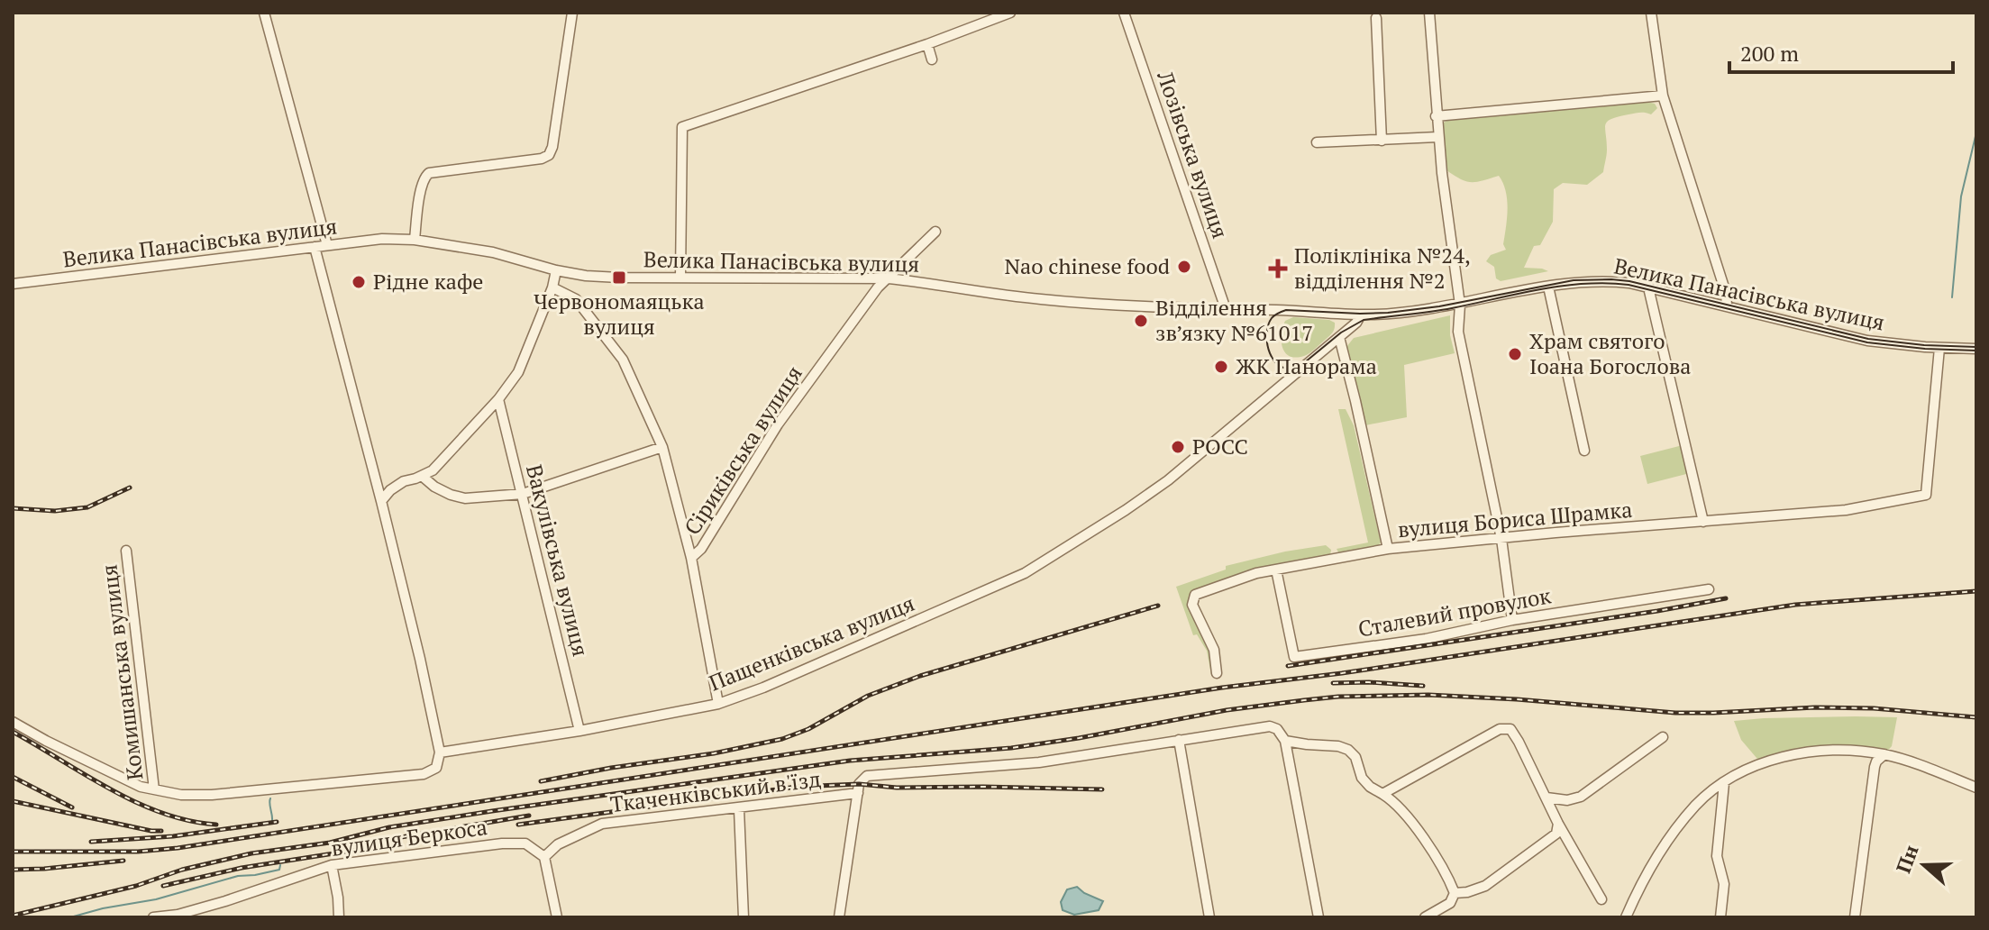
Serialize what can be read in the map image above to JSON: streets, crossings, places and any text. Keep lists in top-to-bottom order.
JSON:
{
  "streets": {
    "street": [
      "Лозівська вулиця",
      "Велика Панасівська вулиця",
      "Сіриківська вулиця",
      "вулиця Бориса Шрамка",
      "Вакулівська вулиця",
      "Сталевий провулок",
      "Пащенківська вулиця",
      "Комишанська вулиця",
      "Ткаченківський в'їзд",
      "вулиця Беркоса"
    ]
  },
  "crossings": [
    ["Лозівська вулиця", "Велика Панасівська вулиця"],
    ["Велика Панасівська вулиця", "Сіриківська вулиця"],
    ["Велика Панасівська вулиця", "вулиця Бориса Шрамка"],
    ["Велика Панасівська вулиця", "Пащенківська вулиця"],
    ["Сіриківська вулиця", "Пащенківська вулиця"],
    ["вулиця Бориса Шрамка", "Сталевий провулок"],
    ["Вакулівська вулиця", "Пащенківська вулиця"],
    ["Ткаченківський в'їзд", "вулиця Беркоса"]
  ],
  "places": {
    "other": [
      "Nao chinese food",
      "Рідне кафе",
      "Відділення зв’язку №61017",
      "Храм святого Іоана Богослова",
      "ЖК Панорама",
      "РОСС"
    ],
    "health": ["Поліклініка №24, відділення №2"],
    "transit": ["Червономаяцька вулиця"]
  },
  "scale_bar": "200 m",
  "north": "left"
}
